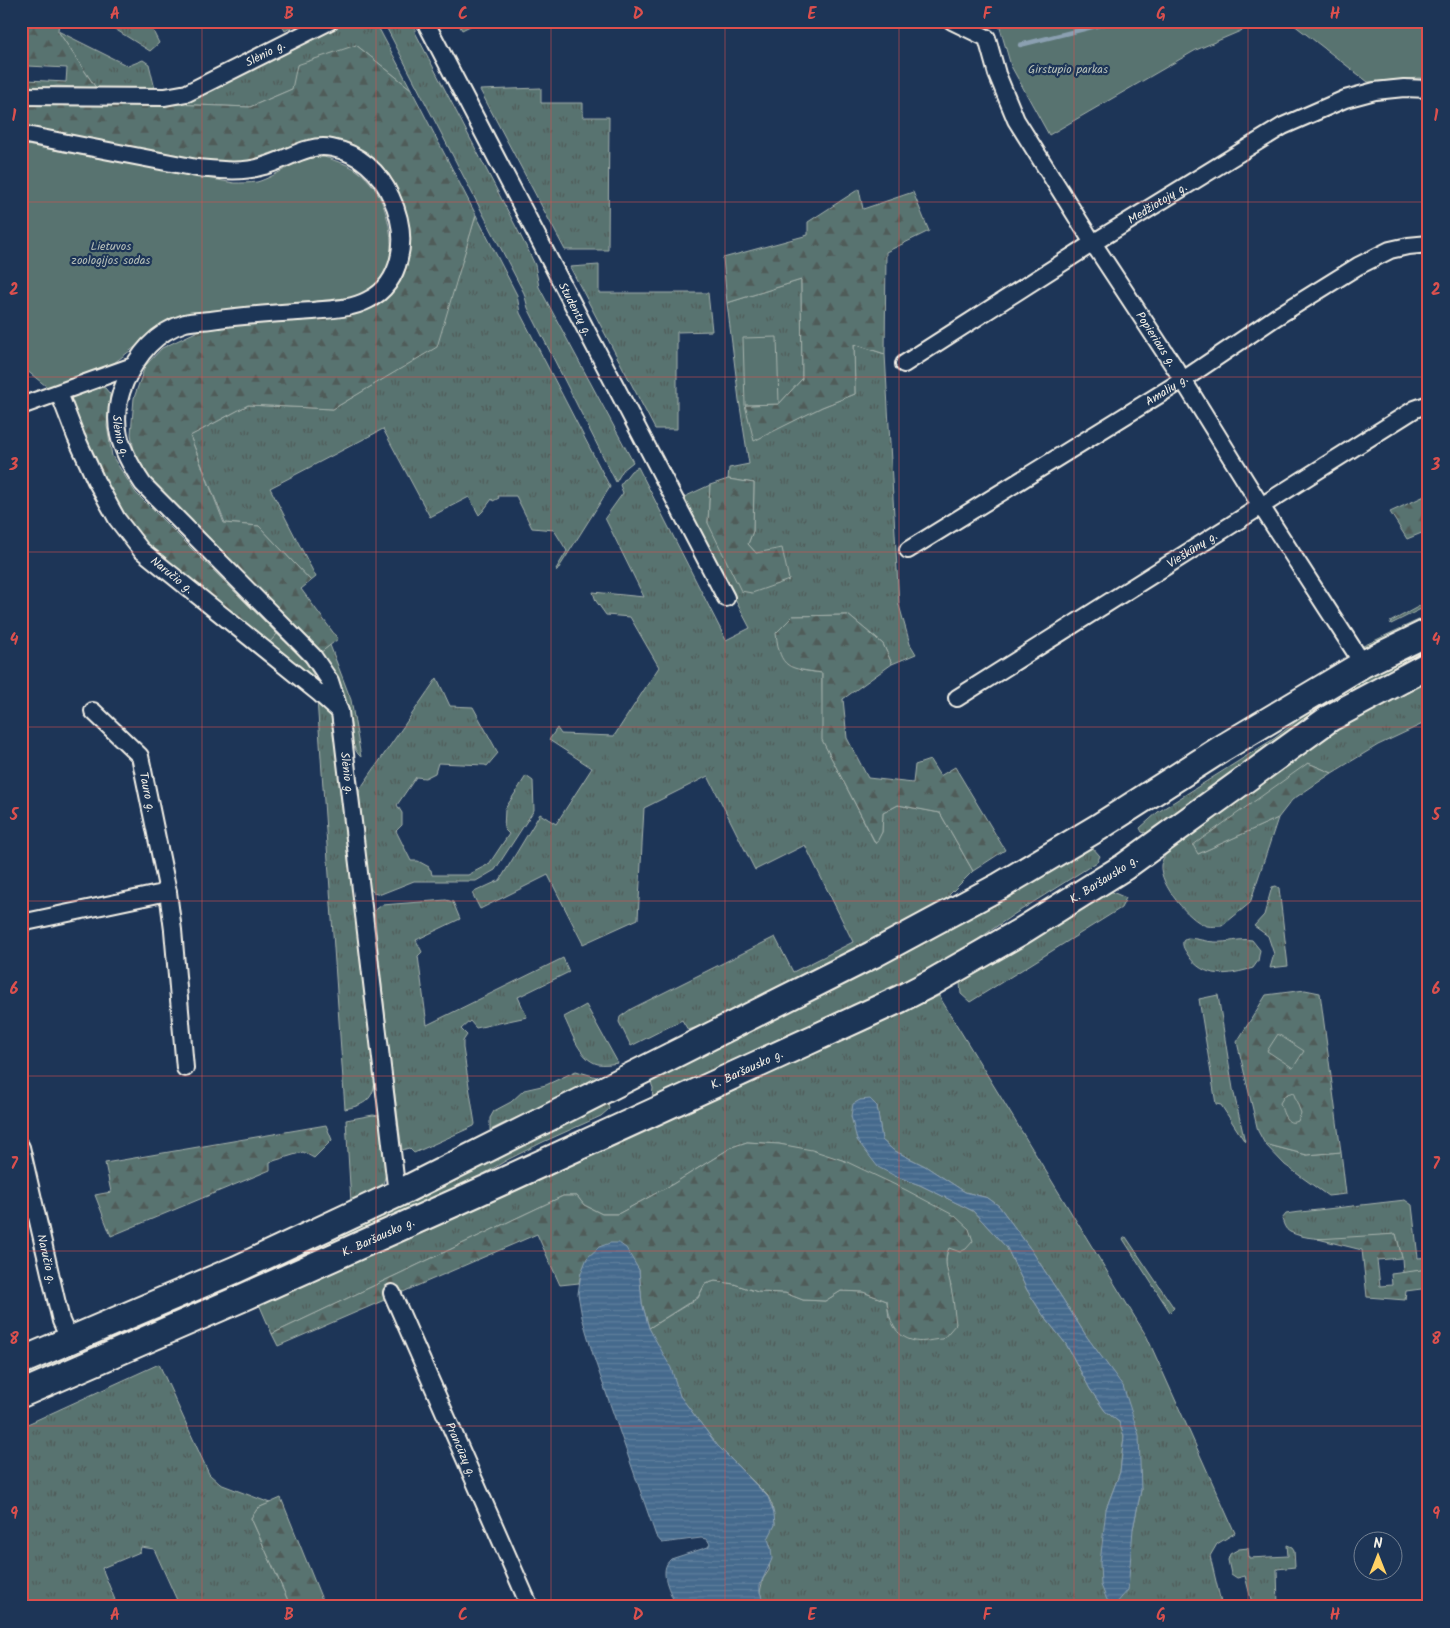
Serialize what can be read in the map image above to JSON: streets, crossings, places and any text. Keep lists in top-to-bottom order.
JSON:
{
  "streets": {
    "main road": ["K. Baršausko g."],
    "street": [
      "Slėnio g.",
      "Medžiotojų g.",
      "Studentų g.",
      "Popieriaus g.",
      "Amalių g.",
      "Vieškūnų g.",
      "Naručio g.",
      "Tauro g.",
      "Prancūzų g."
    ]
  },
  "crossings": [
    ["Slėnio g.", "Naručio g."],
    ["Medžiotojų g.", "Popieriaus g."],
    ["Popieriaus g.", "Amalių g."],
    ["Popieriaus g.", "Vieškūnų g."]
  ],
  "parks": ["Girstupio parkas", "Lietuvos zoologijos sodas"],
  "north": "top",
  "grid": {
    "columns": [
      "A",
      "B",
      "C",
      "D",
      "E",
      "F",
      "G",
      "H"
    ],
    "rows": [
      "1",
      "2",
      "3",
      "4",
      "5",
      "6",
      "7",
      "8",
      "9"
    ]
  }
}
